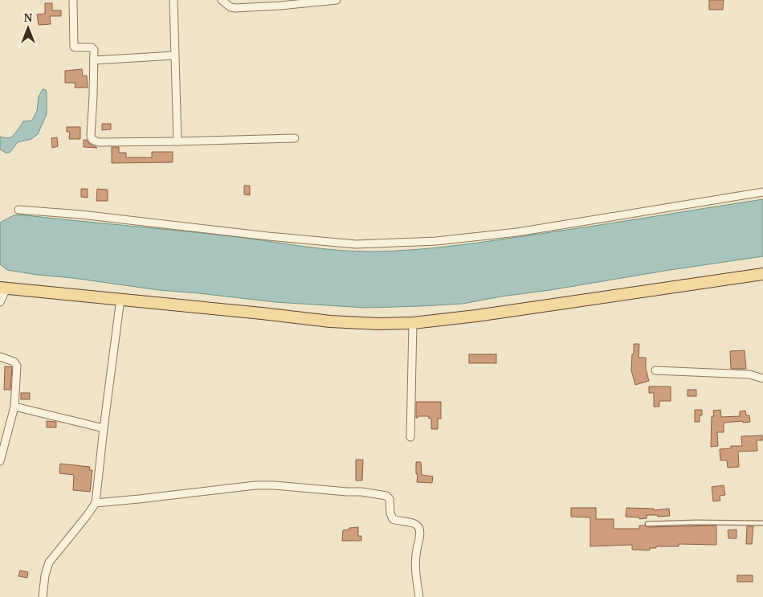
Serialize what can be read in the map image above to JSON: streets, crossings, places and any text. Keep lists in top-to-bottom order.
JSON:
{
  "north": "top"
}
